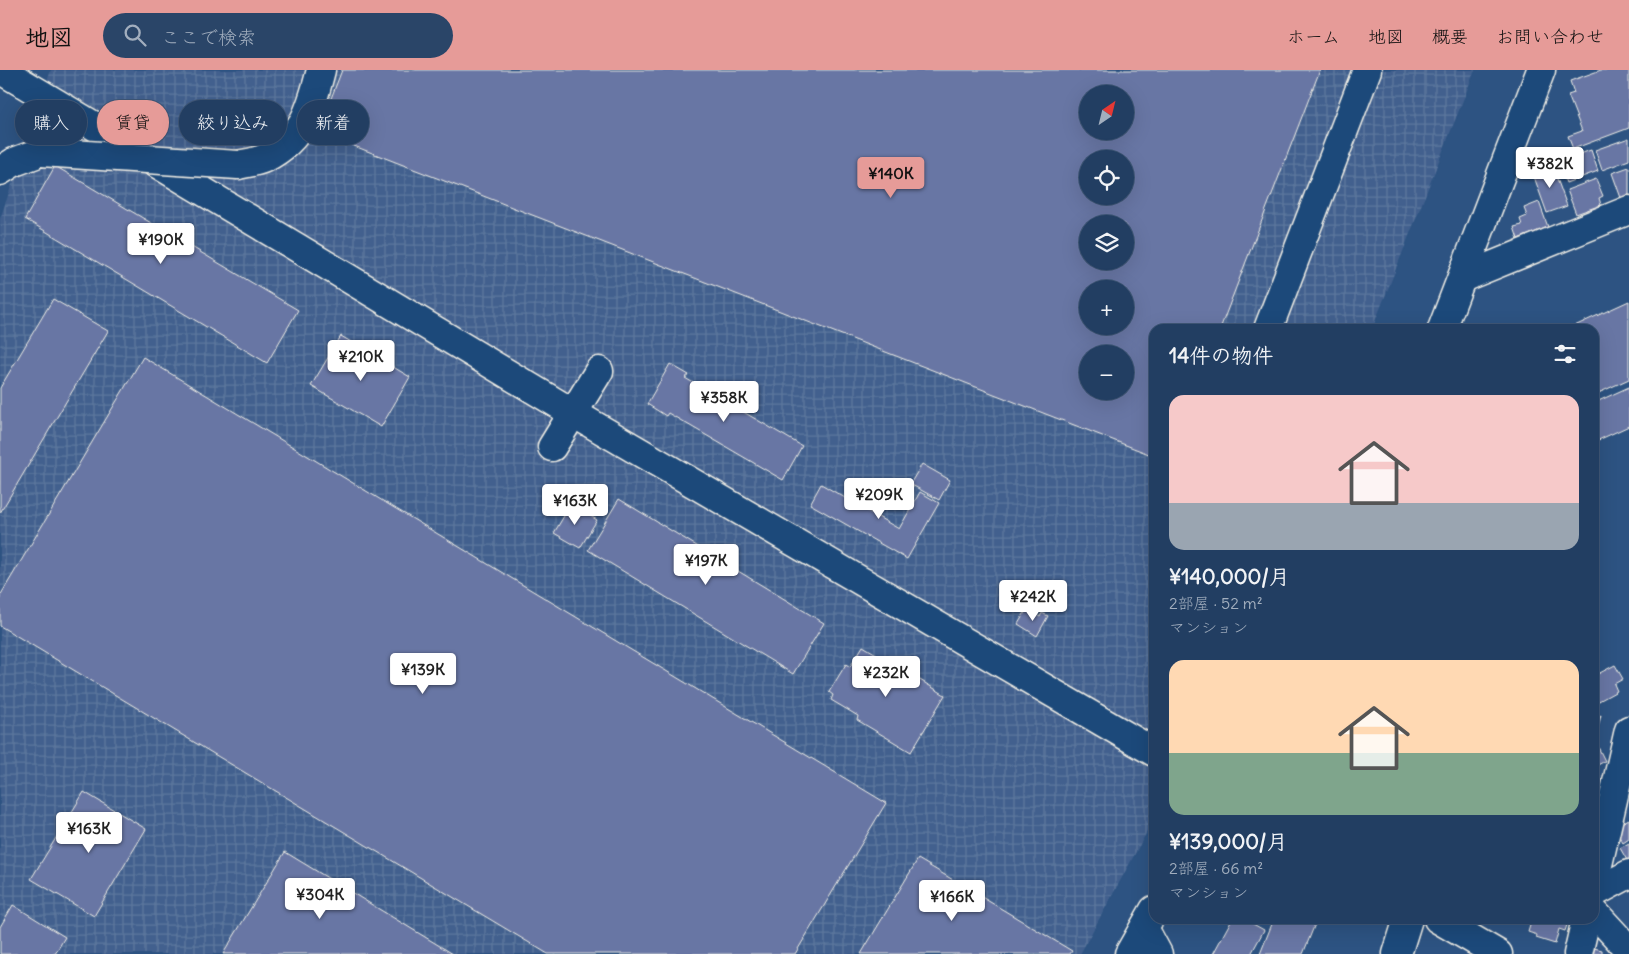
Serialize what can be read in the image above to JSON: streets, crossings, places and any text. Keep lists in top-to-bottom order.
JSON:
{
  "north": "top right",
  "page": {
    "header": "地図",
    "search": "ここで検索",
    "nav": [
      "ホーム",
      "地図",
      "概要",
      "お問い合わせ"
    ],
    "map_buttons": ["+", "−"],
    "chip": [
      "購入",
      "賃貸",
      "絞り込み",
      "新着"
    ],
    "price": [
      "¥382K",
      "¥140K",
      "¥190K",
      "¥210K",
      "¥358K",
      "¥209K",
      "¥163K",
      "¥197K",
      "¥242K",
      "¥139K",
      "¥232K",
      "¥163K",
      "¥304K",
      "¥166K"
    ],
    "heading": "14件の物件",
    "list": [
      {
        "name": "¥140,000/月",
        "note": "2部屋 · 52 m² · マンション"
      },
      {
        "name": "¥139,000/月",
        "note": "2部屋 · 66 m² · マンション"
      }
    ]
  }
}
